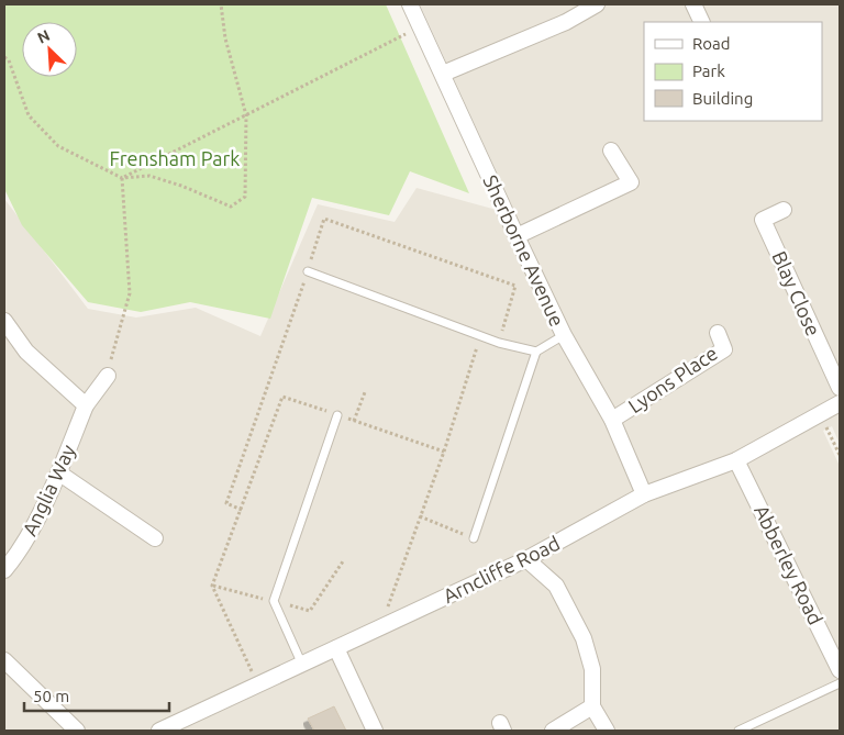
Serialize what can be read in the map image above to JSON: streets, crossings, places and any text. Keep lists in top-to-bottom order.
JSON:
{
  "streets": {
    "street": [
      "Sherborne Avenue",
      "Blay Close",
      "Lyons Place",
      "Anglia Way",
      "Abberley Road",
      "Arncliffe Road"
    ]
  },
  "crossings": [
    ["Sherborne Avenue", "Lyons Place"],
    ["Sherborne Avenue", "Arncliffe Road"],
    ["Abberley Road", "Arncliffe Road"]
  ],
  "parks": ["Frensham Park"],
  "legend": ["Road", "Park", "Building"],
  "scale_bar": "50 m",
  "north": "top left"
}
